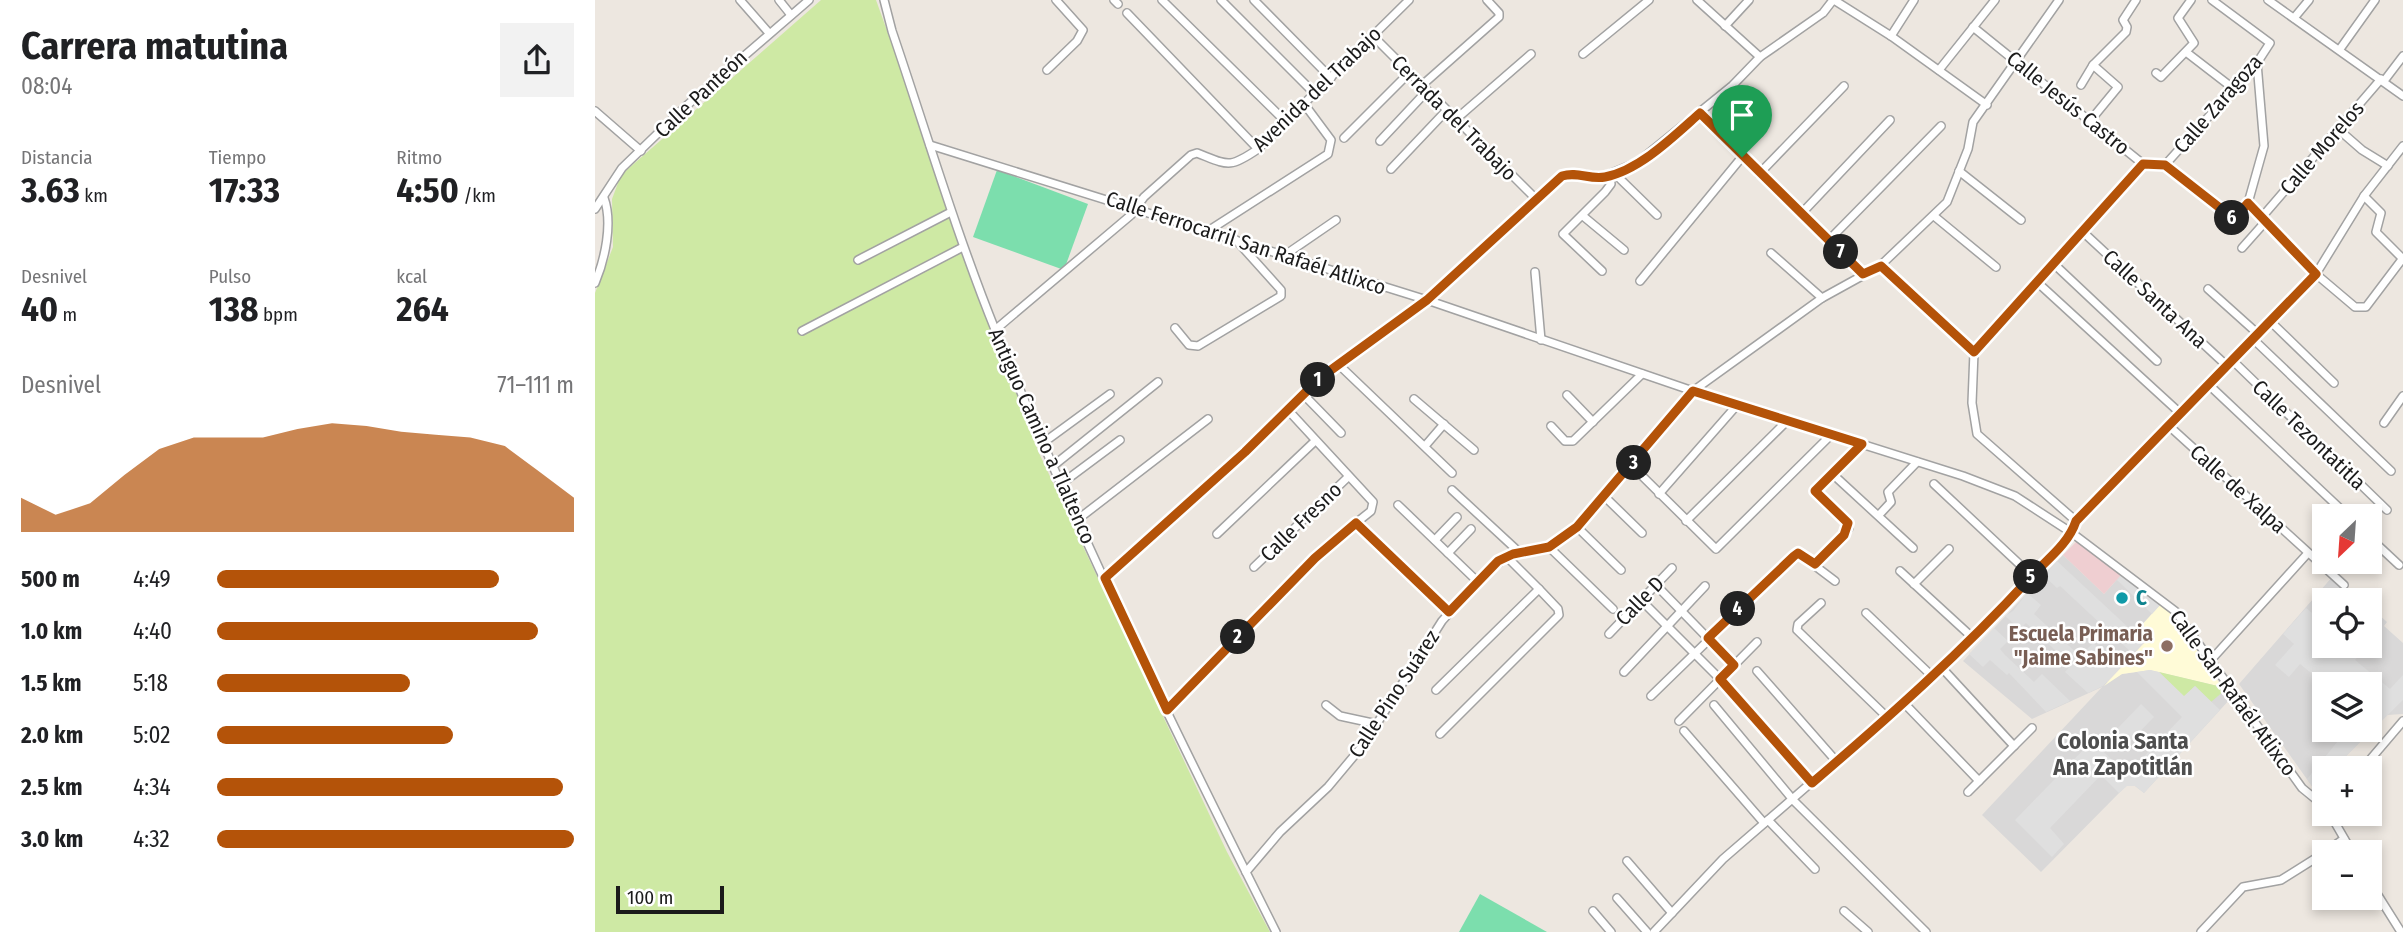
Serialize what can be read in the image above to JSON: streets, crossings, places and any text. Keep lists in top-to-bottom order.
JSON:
{
  "streets": {
    "street": [
      "Avenida del Trabajo",
      "Calle Panteón",
      "Calle Jesús Castro",
      "Calle Zaragoza",
      "Cerrada del Trabajo",
      "Calle Morelos",
      "Calle Ferrocarril San Rafaél Atlixco",
      "Calle Santa Ana",
      "Calle Tezontatitla",
      "Antiguo Camino a Tlaltenco",
      "Calle de Xalpa",
      "Calle Fresno",
      "Calle D",
      "Calle San Rafaél Atlixco",
      "Calle Pino Suárez"
    ]
  },
  "crossings": [
    ["Avenida del Trabajo", "Cerrada del Trabajo"],
    ["Avenida del Trabajo", "Calle Ferrocarril San Rafaél Atlixco"],
    ["Avenida del Trabajo", "Antiguo Camino a Tlaltenco"],
    ["Calle Jesús Castro", "Calle Zaragoza"],
    ["Calle Jesús Castro", "Calle Pino Suárez"],
    ["Calle Ferrocarril San Rafaél Atlixco", "Antiguo Camino a Tlaltenco"],
    ["Calle Ferrocarril San Rafaél Atlixco", "Calle San Rafaél Atlixco"],
    ["Calle Ferrocarril San Rafaél Atlixco", "Calle Pino Suárez"],
    ["Calle Santa Ana", "Calle Tezontatitla"],
    ["Antiguo Camino a Tlaltenco", "Calle Pino Suárez"]
  ],
  "districts": ["Colonia Santa Ana Zapotitlán"],
  "places": ["C", "Escuela Primaria \"Jaime Sabines\""],
  "scale_bar": "100 m",
  "north": "bottom left",
  "page": {
    "heading": ["Carrera matutina", "08:04"],
    "stats": [
      ["Distancia", "3.63 km"],
      ["Tiempo", "17:33"],
      ["Ritmo", "4:50 /km"],
      ["Desnivel", "40 m"],
      ["Pulso", "138 bpm"],
      ["kcal", "264"]
    ],
    "pins": [
      "6",
      "7",
      "1",
      "3",
      "5",
      "4",
      "2"
    ],
    "chart": ["Desnivel", "71–111 m"],
    "map_buttons": ["+", "−"],
    "list": [
      {
        "name": "500 m",
        "note": "4:49"
      },
      {
        "name": "1.0 km",
        "note": "4:40"
      },
      {
        "name": "1.5 km",
        "note": "5:18"
      },
      {
        "name": "2.0 km",
        "note": "5:02"
      },
      {
        "name": "2.5 km",
        "note": "4:34"
      },
      {
        "name": "3.0 km",
        "note": "4:32"
      }
    ],
    "scale": "100 m"
  }
}
